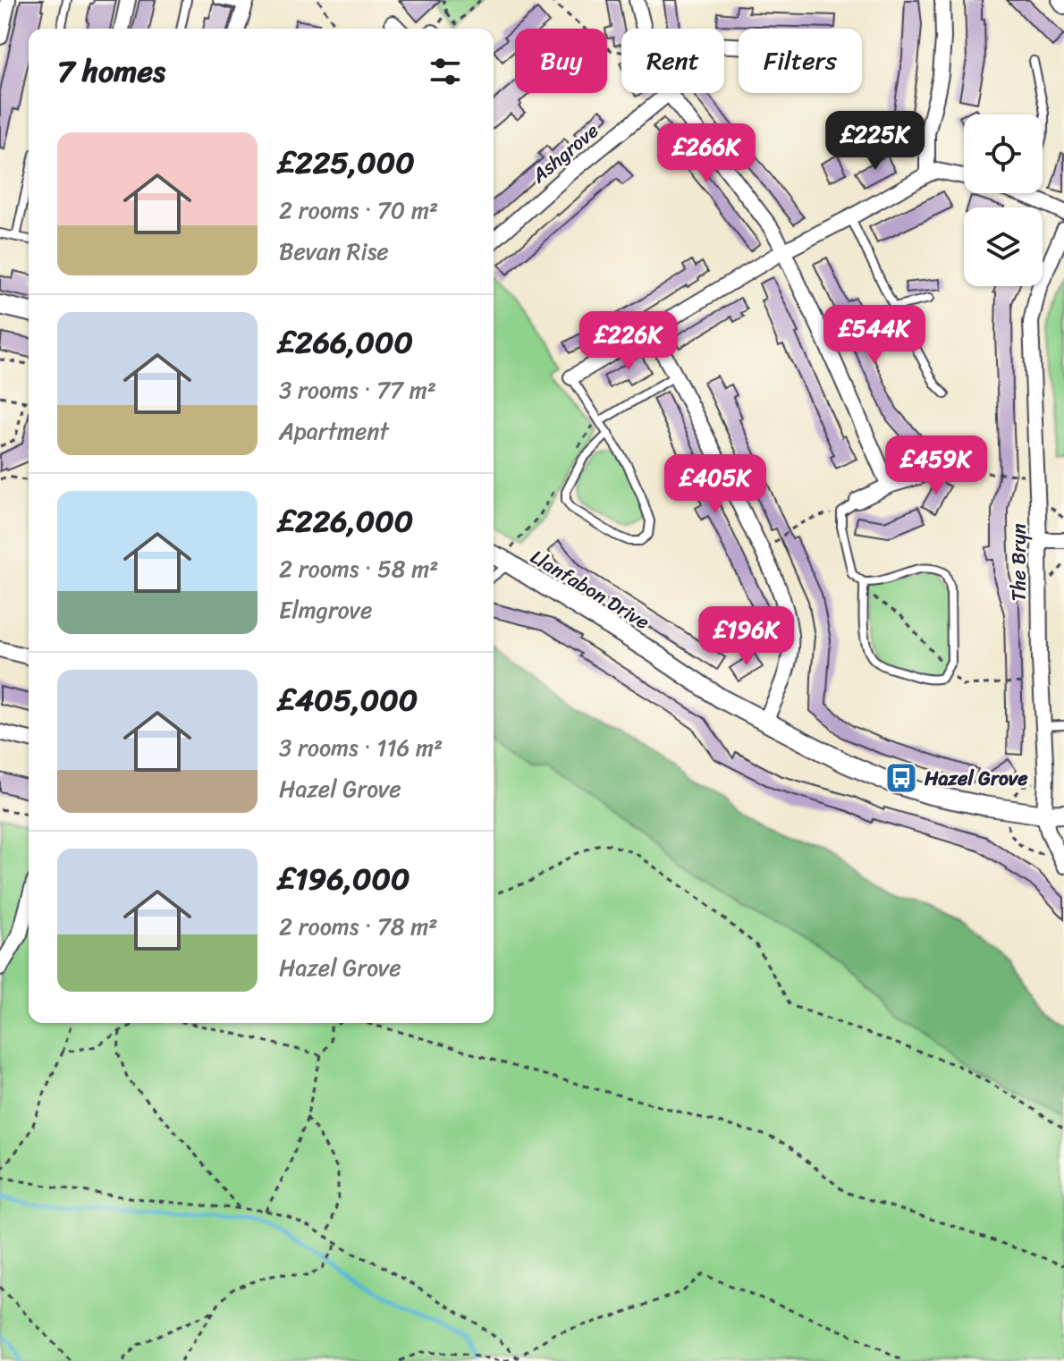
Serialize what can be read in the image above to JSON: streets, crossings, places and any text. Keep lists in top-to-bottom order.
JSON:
{
  "streets": {
    "street": ["Ashgrove", "The Bryn", "Llanfabon Drive"]
  },
  "crossings": [
    ["The Bryn", "Llanfabon Drive"]
  ],
  "places": {
    "bus stop": ["Hazel Grove"]
  },
  "page": {
    "chip": ["Buy", "Rent", "Filters"],
    "heading": "7 homes",
    "price": [
      "£225K",
      "£266K",
      "£544K",
      "£226K",
      "£459K",
      "£405K",
      "£196K"
    ],
    "list": [
      {
        "name": "£225,000",
        "note": "2 rooms · 70 m² · Bevan Rise"
      },
      {
        "name": "£266,000",
        "note": "3 rooms · 77 m² · Apartment"
      },
      {
        "name": "£226,000",
        "note": "2 rooms · 58 m² · Elmgrove"
      },
      {
        "name": "£405,000",
        "note": "3 rooms · 116 m² · Hazel Grove"
      },
      {
        "name": "£196,000",
        "note": "2 rooms · 78 m² · Hazel Grove"
      }
    ]
  }
}
